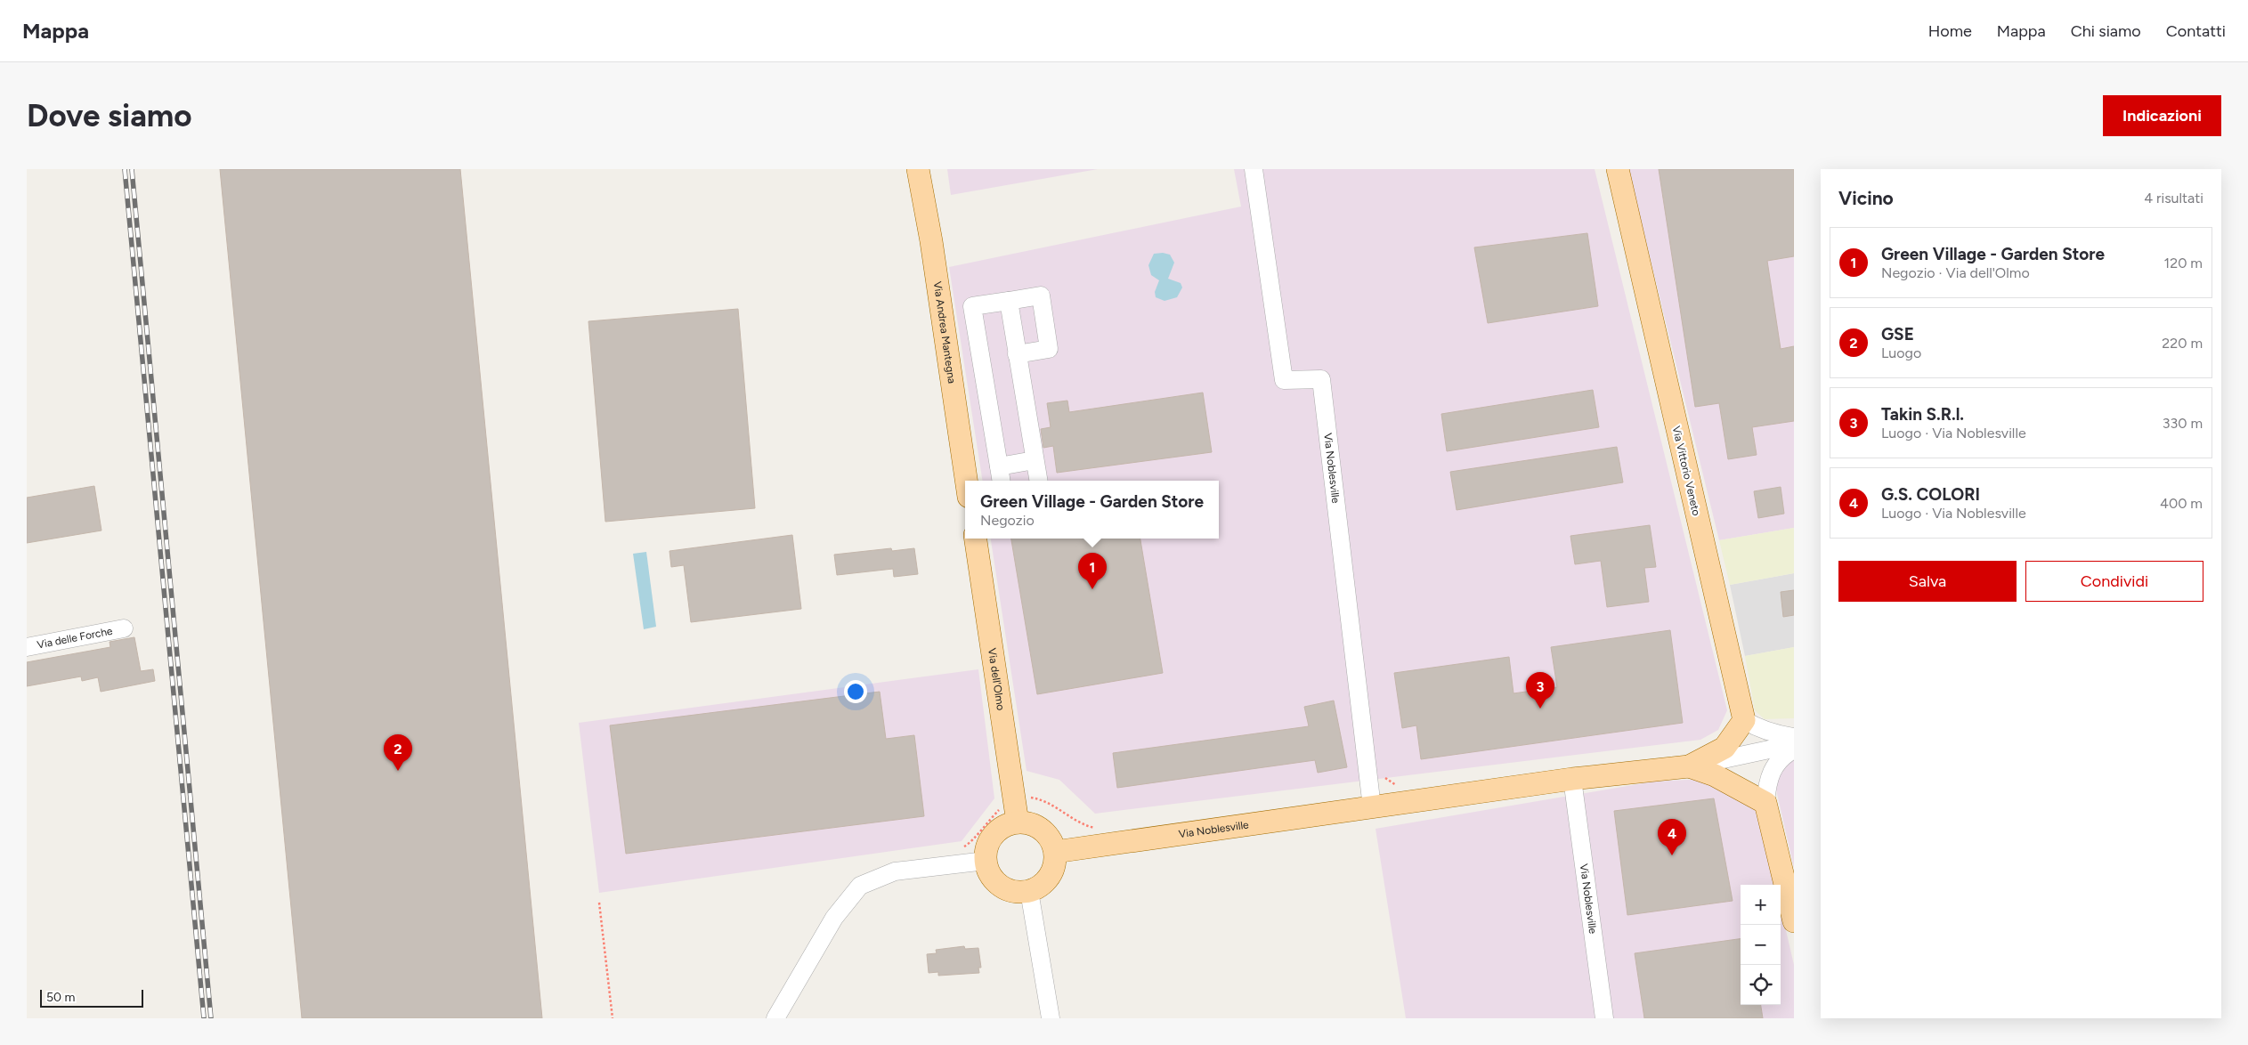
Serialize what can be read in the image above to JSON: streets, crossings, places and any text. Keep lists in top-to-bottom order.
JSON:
{
  "streets": {
    "main road": [
      "Via Andrea Mantegna",
      "Via Noblesville",
      "Via Vittorio Veneto",
      "Via dell'Olmo"
    ],
    "street": ["Via delle Forche"]
  },
  "crossings": [
    ["Via Noblesville", "Via Vittorio Veneto"],
    ["Via Noblesville", "Via dell'Olmo"]
  ],
  "scale_bar": "50 m",
  "page": {
    "header": "Mappa",
    "nav": [
      "Home",
      "Mappa",
      "Chi siamo",
      "Contatti"
    ],
    "buttons": [
      "Indicazioni",
      ["Salva", "Condividi"]
    ],
    "title": "Dove siamo",
    "heading": ["Vicino", "4 risultati"],
    "list": [
      {
        "mark": "1",
        "name": "Green Village - Garden Store",
        "note": "Negozio · Via dell'Olmo",
        "value": "120 m"
      },
      {
        "mark": "2",
        "name": "GSE",
        "note": "Luogo",
        "value": "220 m"
      },
      {
        "mark": "3",
        "name": "Takin S.R.l.",
        "note": "Luogo · Via Noblesville",
        "value": "330 m"
      },
      {
        "mark": "4",
        "name": "G.S. COLORI",
        "note": "Luogo · Via Noblesville",
        "value": "400 m"
      }
    ],
    "popup": ["Green Village - Garden Store", "Negozio"],
    "pins": [
      "1",
      "3",
      "2",
      "4"
    ],
    "map_buttons": ["+", "−"],
    "scale": "50 m"
  }
}
